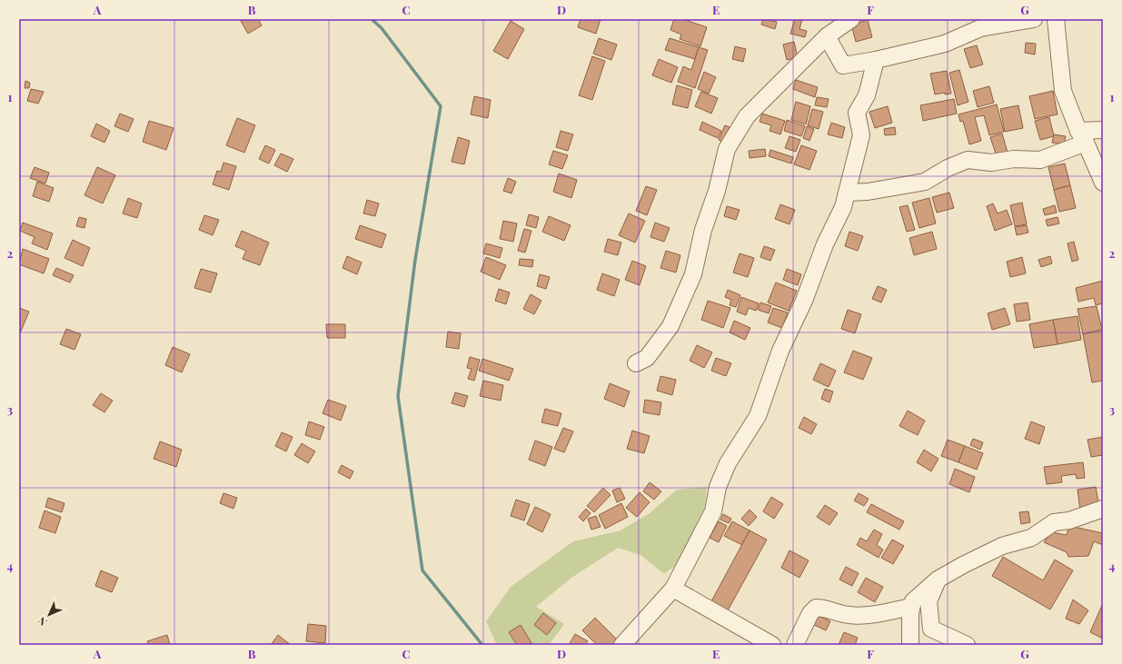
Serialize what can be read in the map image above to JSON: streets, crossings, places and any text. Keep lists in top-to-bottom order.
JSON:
{
  "north": "bottom left",
  "grid": {
    "columns": [
      "A",
      "B",
      "C",
      "D",
      "E",
      "F",
      "G"
    ],
    "rows": [
      "1",
      "2",
      "3",
      "4"
    ]
  }
}
